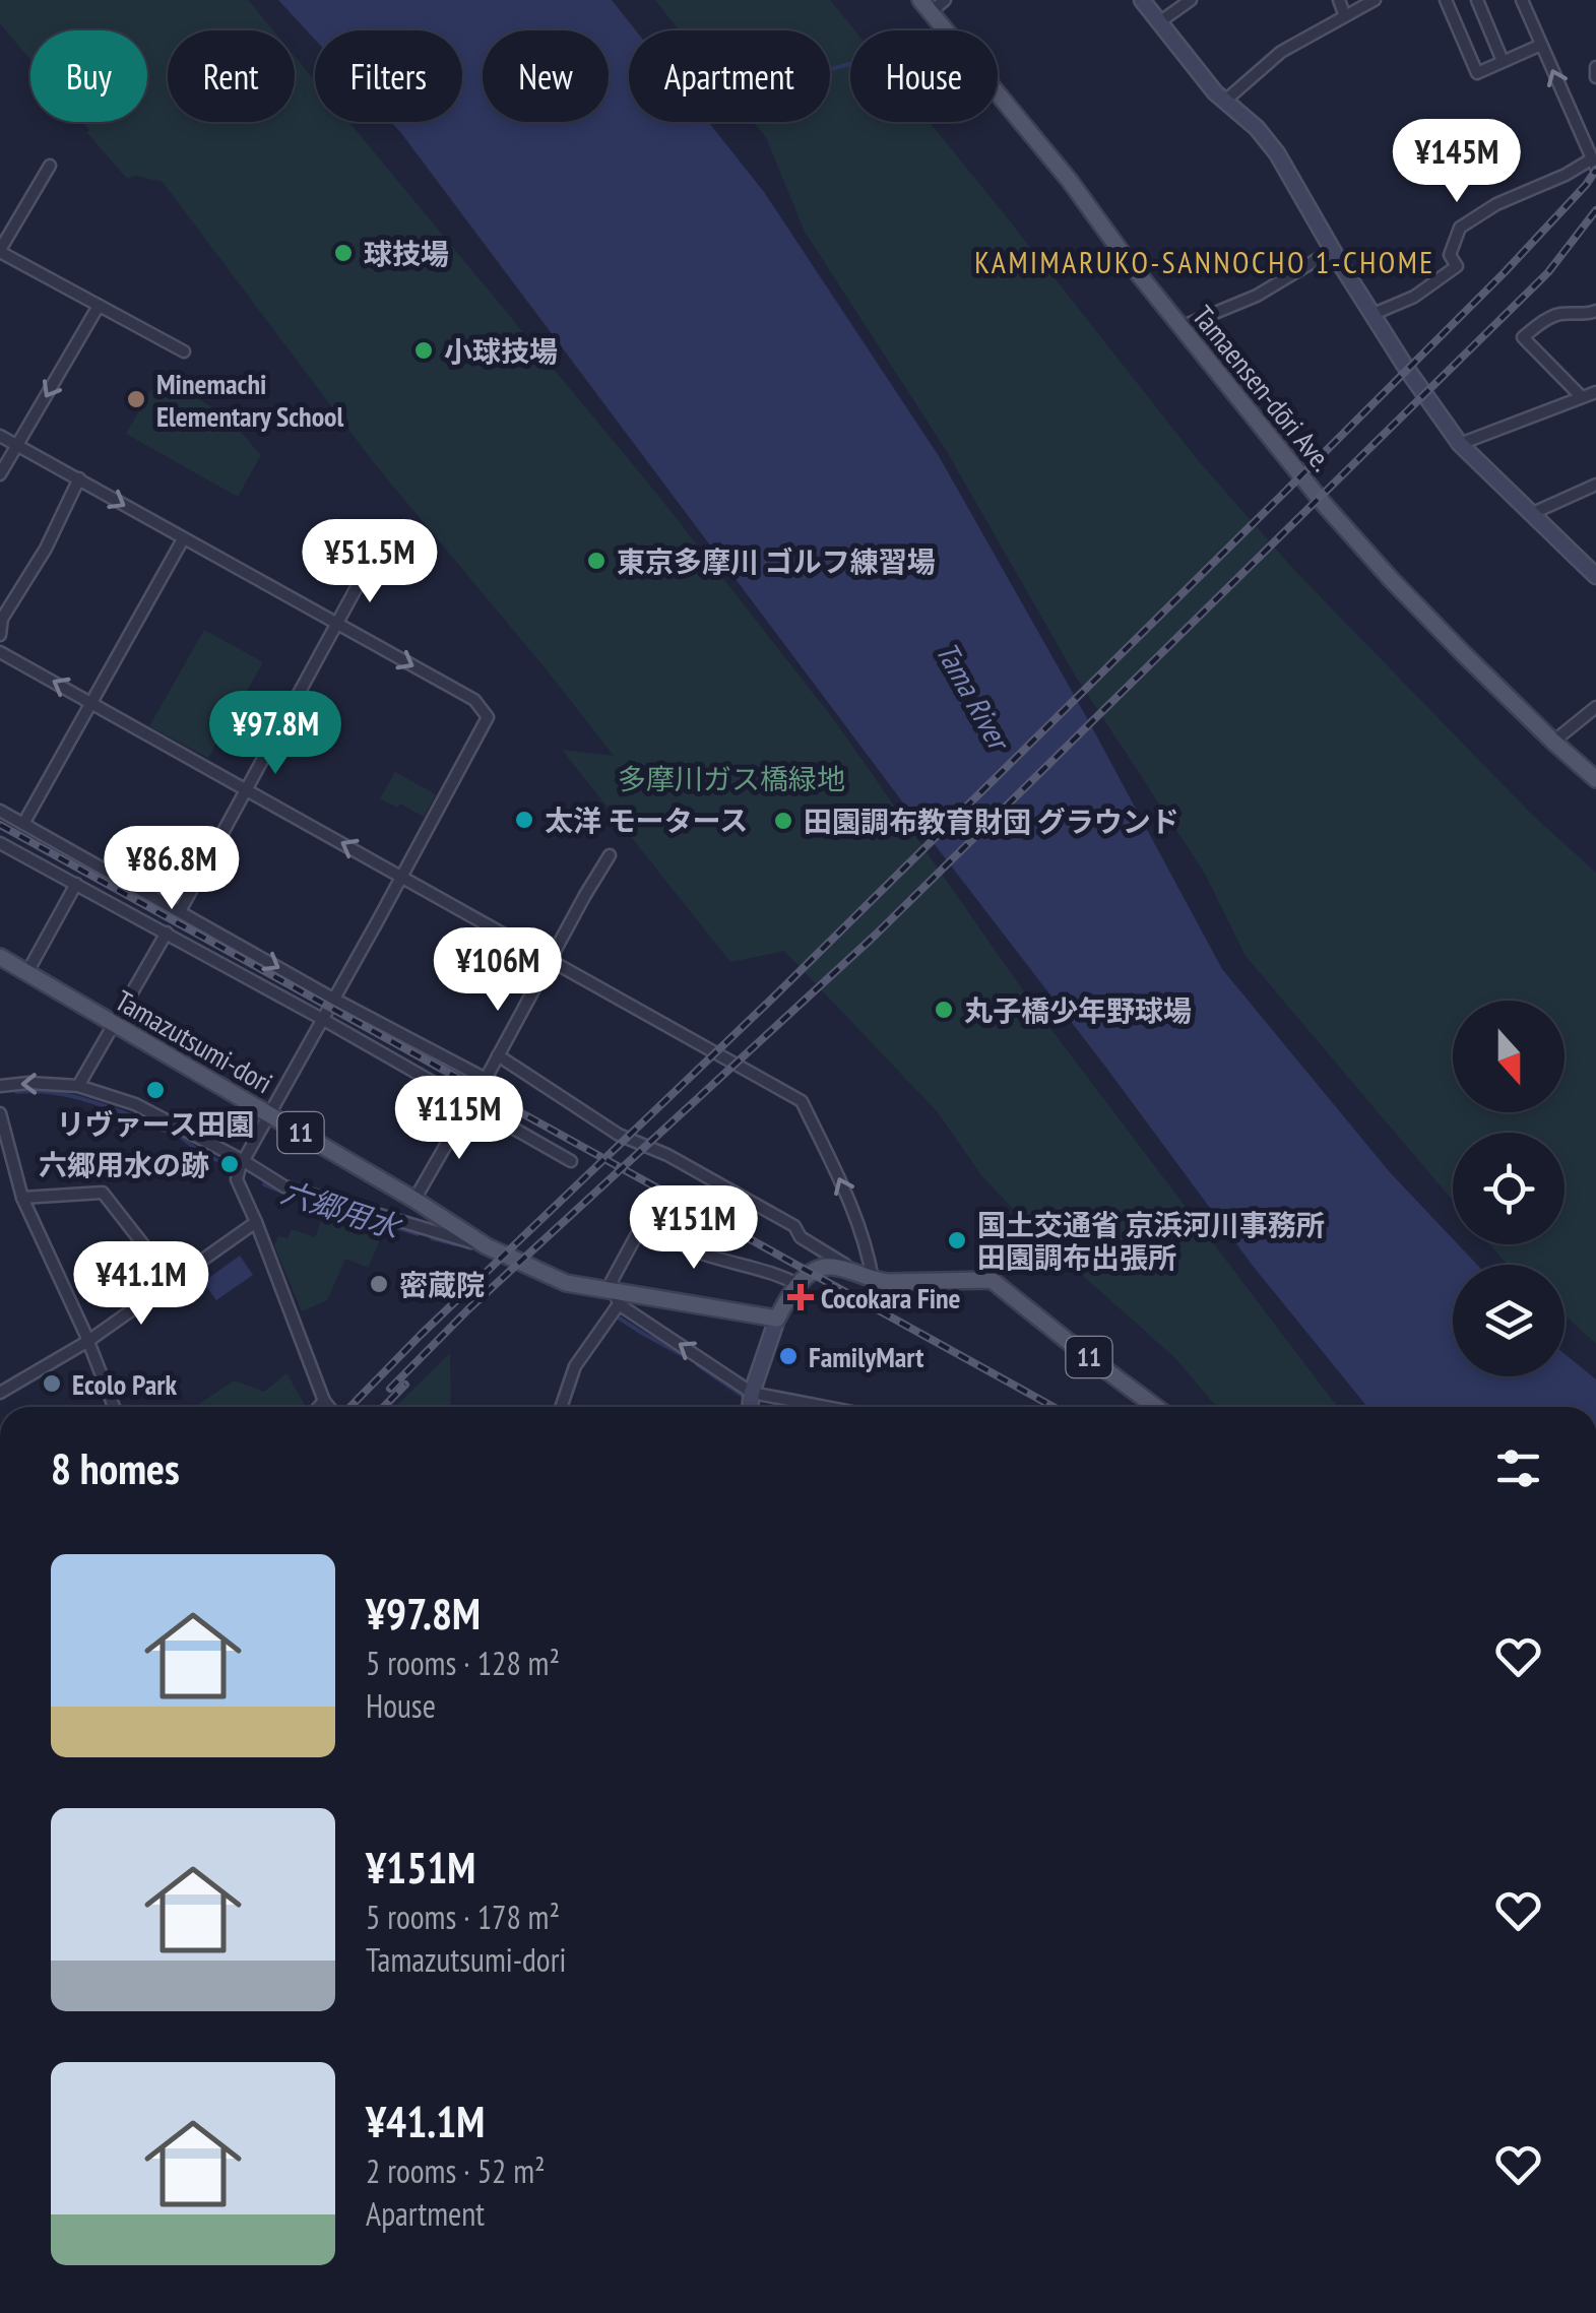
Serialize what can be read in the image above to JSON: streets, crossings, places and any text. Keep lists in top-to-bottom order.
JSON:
{
  "streets": {
    "main road": ["Tamaensen-dōri Ave.", "Tamazutsumi-dori", "11"]
  },
  "districts": ["KAMIMARUKO-SANNOCHO 1-CHOME"],
  "water": ["Tama River", "六郷用水"],
  "parks": ["多摩川ガス橋緑地"],
  "places": {
    "other": [
      "球技場",
      "小球技場",
      "Minemachi Elementary School",
      "東京多摩川 ゴルフ練習場",
      "太洋 モータース",
      "田園調布教育財団 グラウンド",
      "丸子橋少年野球場",
      "リヴァース田園",
      "六郷用水の跡",
      "国土交通省 京浜河川事務所 田園調布出張所",
      "密蔵院",
      "FamilyMart",
      "Ecolo Park"
    ],
    "health": ["Cocokara Fine"]
  },
  "north": "bottom",
  "page": {
    "chip": [
      "Buy",
      "Rent",
      "Filters",
      "New",
      "Apartment",
      "House"
    ],
    "price": [
      "¥145M",
      "¥51.5M",
      "¥97.8M",
      "¥86.8M",
      "¥106M",
      "¥115M",
      "¥151M",
      "¥41.1M"
    ],
    "heading": "8 homes",
    "list": [
      {
        "name": "¥97.8M",
        "note": "5 rooms · 128 m² · House"
      },
      {
        "name": "¥151M",
        "note": "5 rooms · 178 m² · Tamazutsumi-dori"
      },
      {
        "name": "¥41.1M",
        "note": "2 rooms · 52 m² · Apartment"
      }
    ]
  }
}
